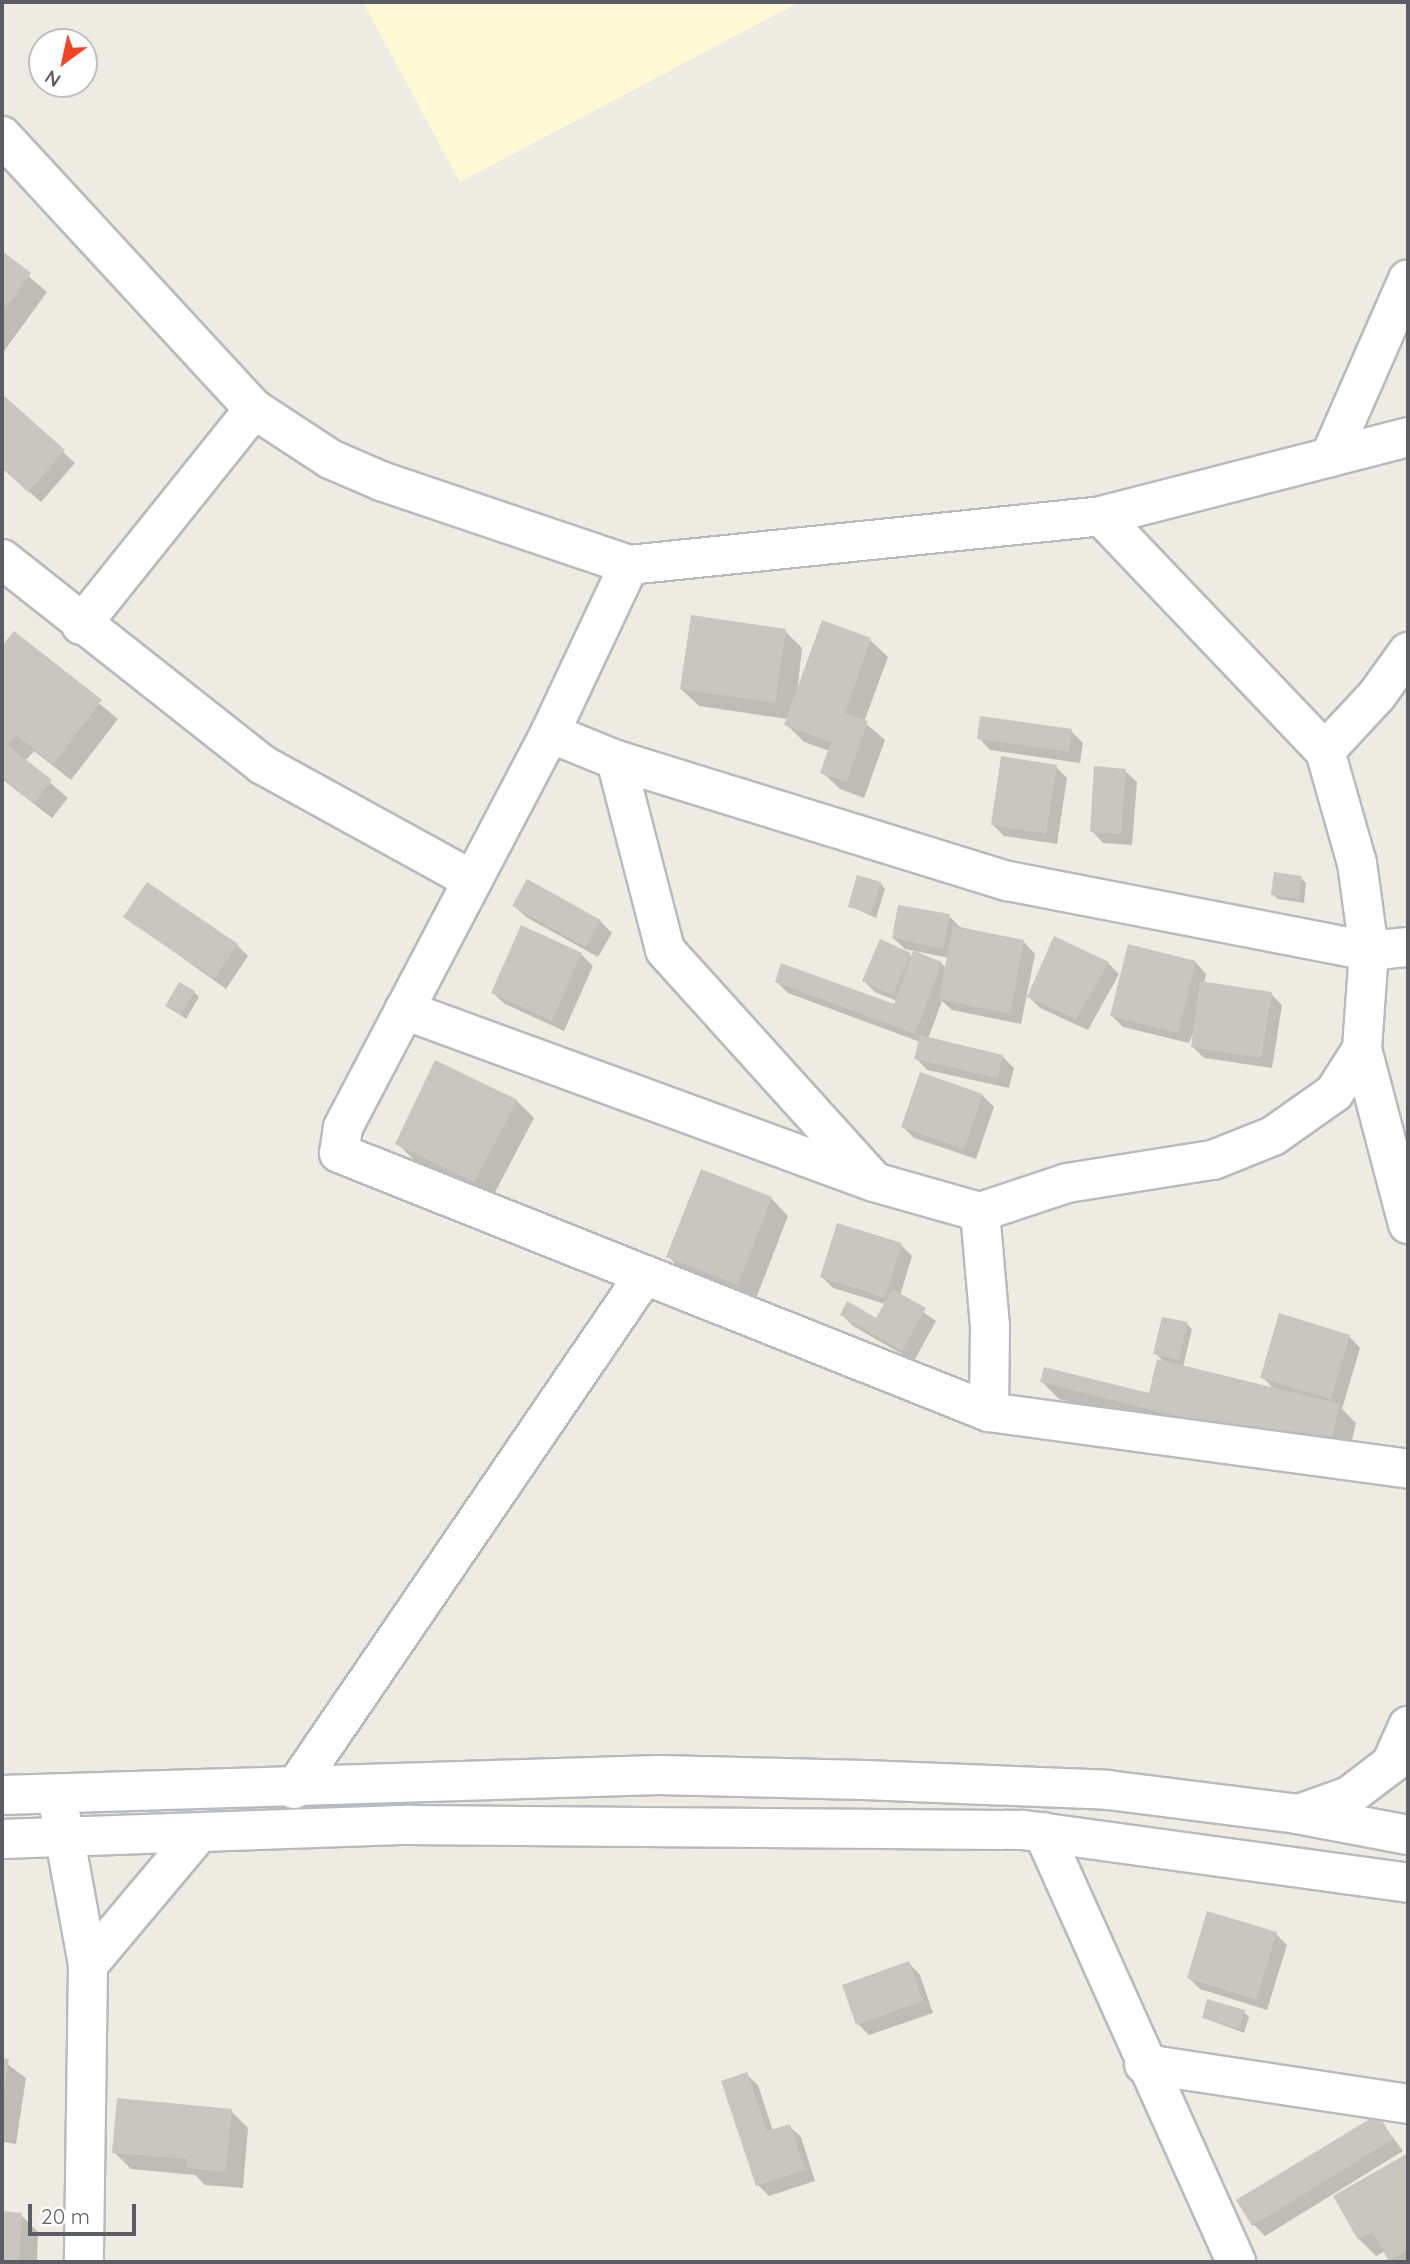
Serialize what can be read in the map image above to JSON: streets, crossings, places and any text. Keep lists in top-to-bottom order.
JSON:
{
  "scale_bar": "20 m",
  "north": "bottom left"
}
